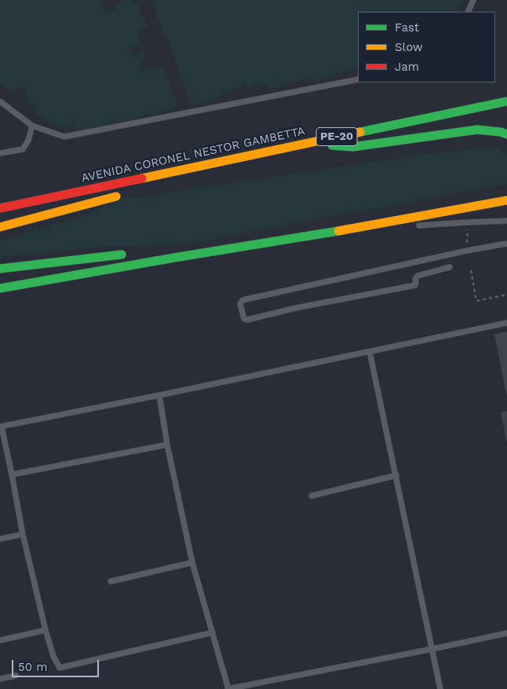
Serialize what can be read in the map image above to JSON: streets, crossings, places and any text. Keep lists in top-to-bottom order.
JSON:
{
  "streets": {
    "highway": ["PE-20", "AVENIDA CORONEL NESTOR GAMBETTA"]
  },
  "legend": ["Fast", "Slow", "Jam"],
  "scale_bar": "50 m"
}
